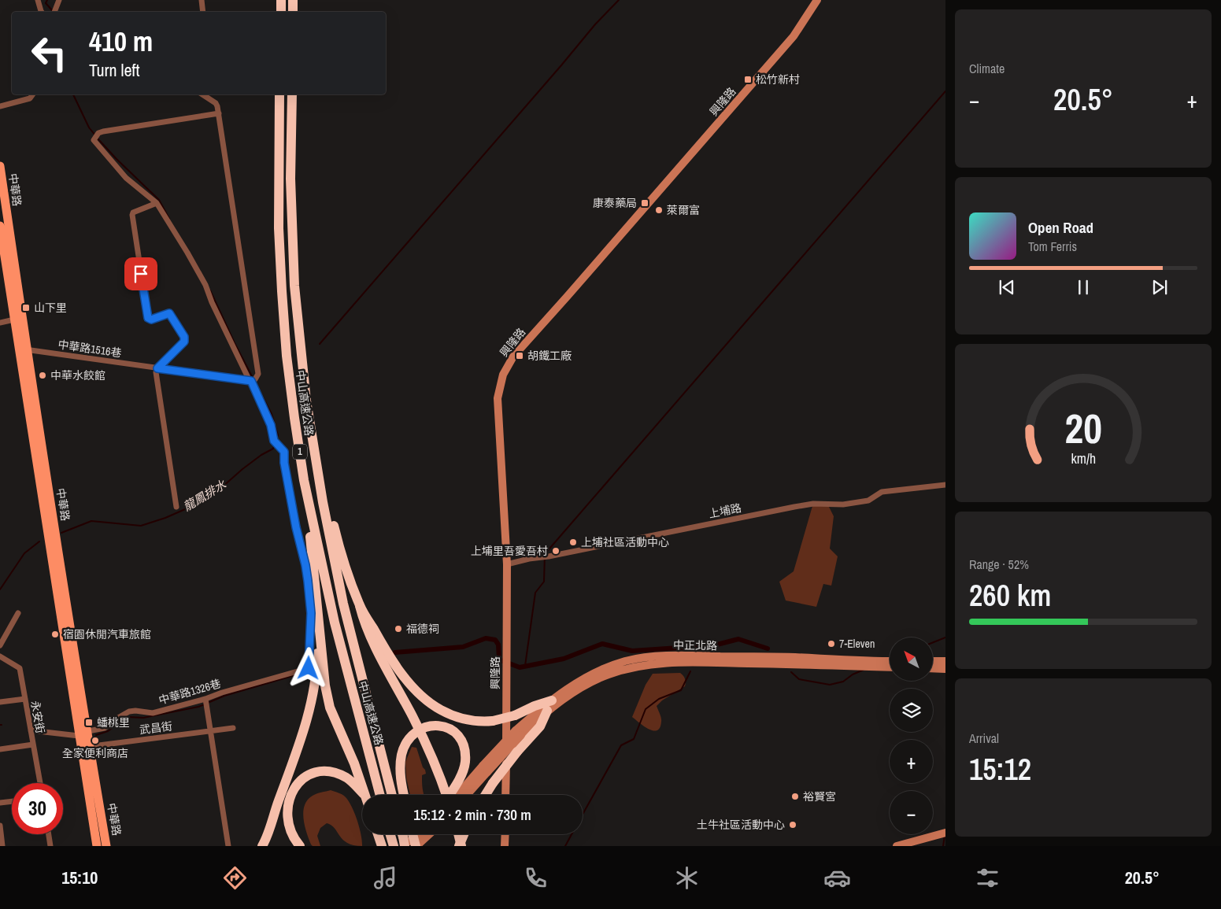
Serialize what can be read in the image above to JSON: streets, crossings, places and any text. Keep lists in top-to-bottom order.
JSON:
{
  "streets": {
    "highway": ["中山高速公路", "1"],
    "main road": ["興隆路", "中華路", "中正北路"],
    "street": [
      "中華路1516巷",
      "上埔路",
      "中華路1326巷",
      "永安街",
      "武昌街"
    ]
  },
  "crossings": [
    ["興隆路", "上埔路"],
    ["中華路", "中華路1516巷"],
    ["中華路", "中華路1326巷"],
    ["中華路", "武昌街"],
    ["中華路1516巷", "中華路1326巷"]
  ],
  "water": ["龍鳳排水"],
  "places": {
    "transit": [
      "松竹新村",
      "康泰藥局",
      "山下里",
      "胡鐵工廠",
      "蟠桃里"
    ],
    "other": [
      "萊爾富",
      "中華水餃館",
      "上埔社區活動中心",
      "上埔里吾愛吾村",
      "福德祠",
      "宿園休閒汽車旅館",
      "7-Eleven",
      "全家便利商店",
      "裕賢宮",
      "土牛社區活動中心"
    ]
  },
  "north": "top left",
  "page": {
    "tile": [
      "Climate",
      ["Range · 52%", "260 km"],
      ["Arrival", "15:12"]
    ],
    "turn": ["410 m", "Turn left"],
    "heat": ["−", "20.5°", "+"],
    "song": ["Open Road", "Tom Ferris"],
    "map_buttons": ["+", "−"],
    "limit": "30",
    "trip": "15:12 · 2 min · 730 m",
    "tabs": ["15:10", "20.5°"],
    "gauge": ["20", "km/h"]
  }
}
